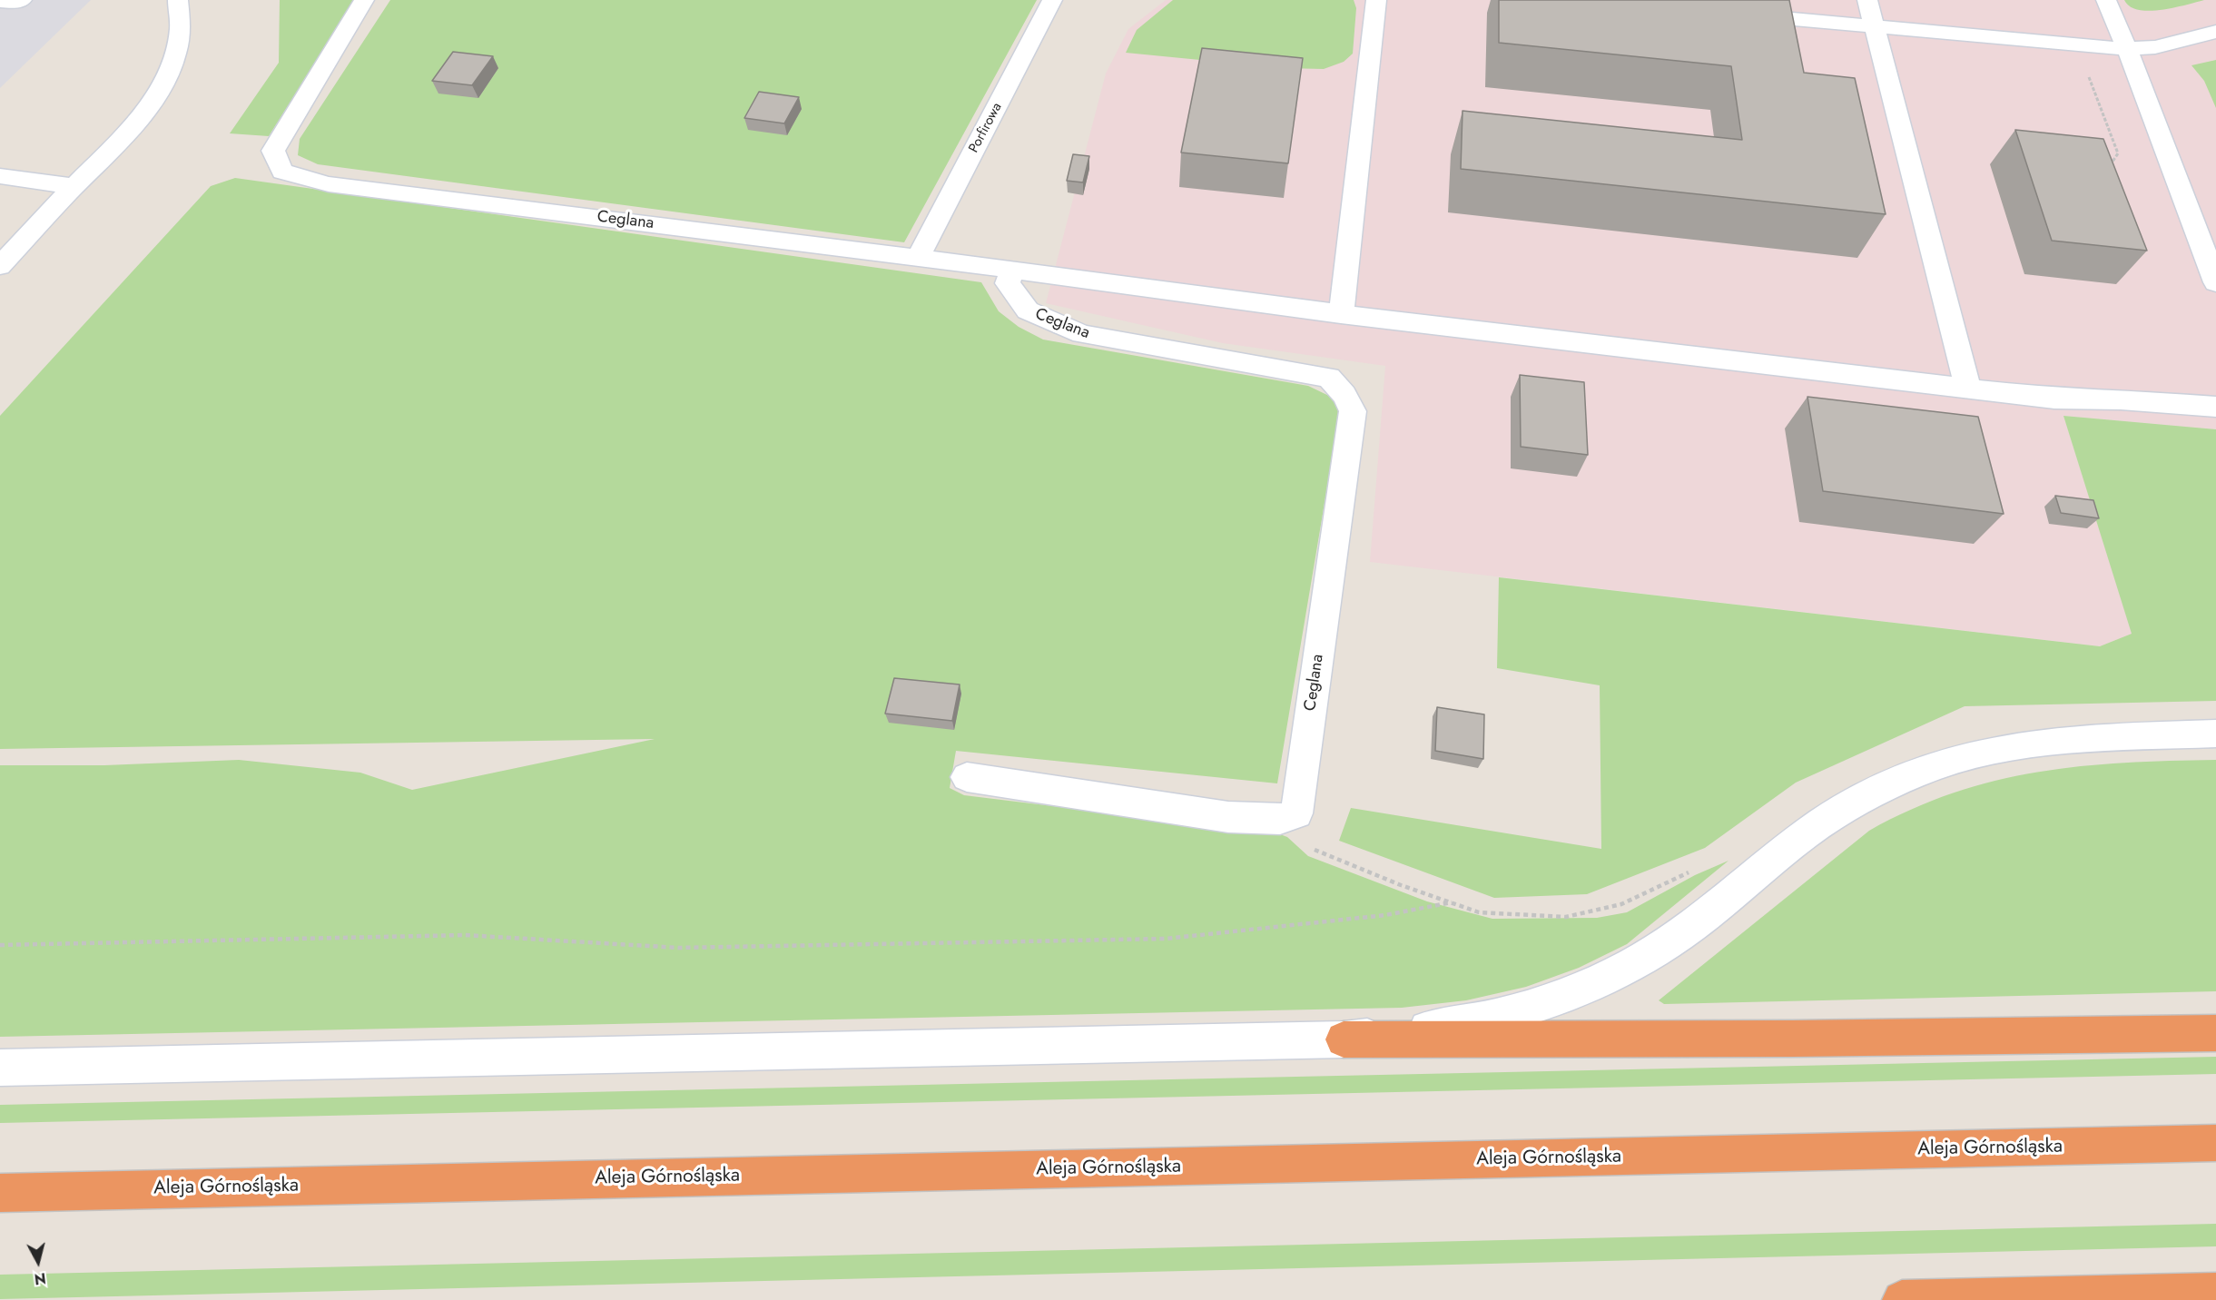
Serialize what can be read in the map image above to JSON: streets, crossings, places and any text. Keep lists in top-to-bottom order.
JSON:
{
  "streets": {
    "highway": ["Aleja Górnośląska"],
    "street": ["Porfirowa", "Ceglana"]
  },
  "crossings": [
    ["Porfirowa", "Ceglana"]
  ],
  "north": "bottom"
}
